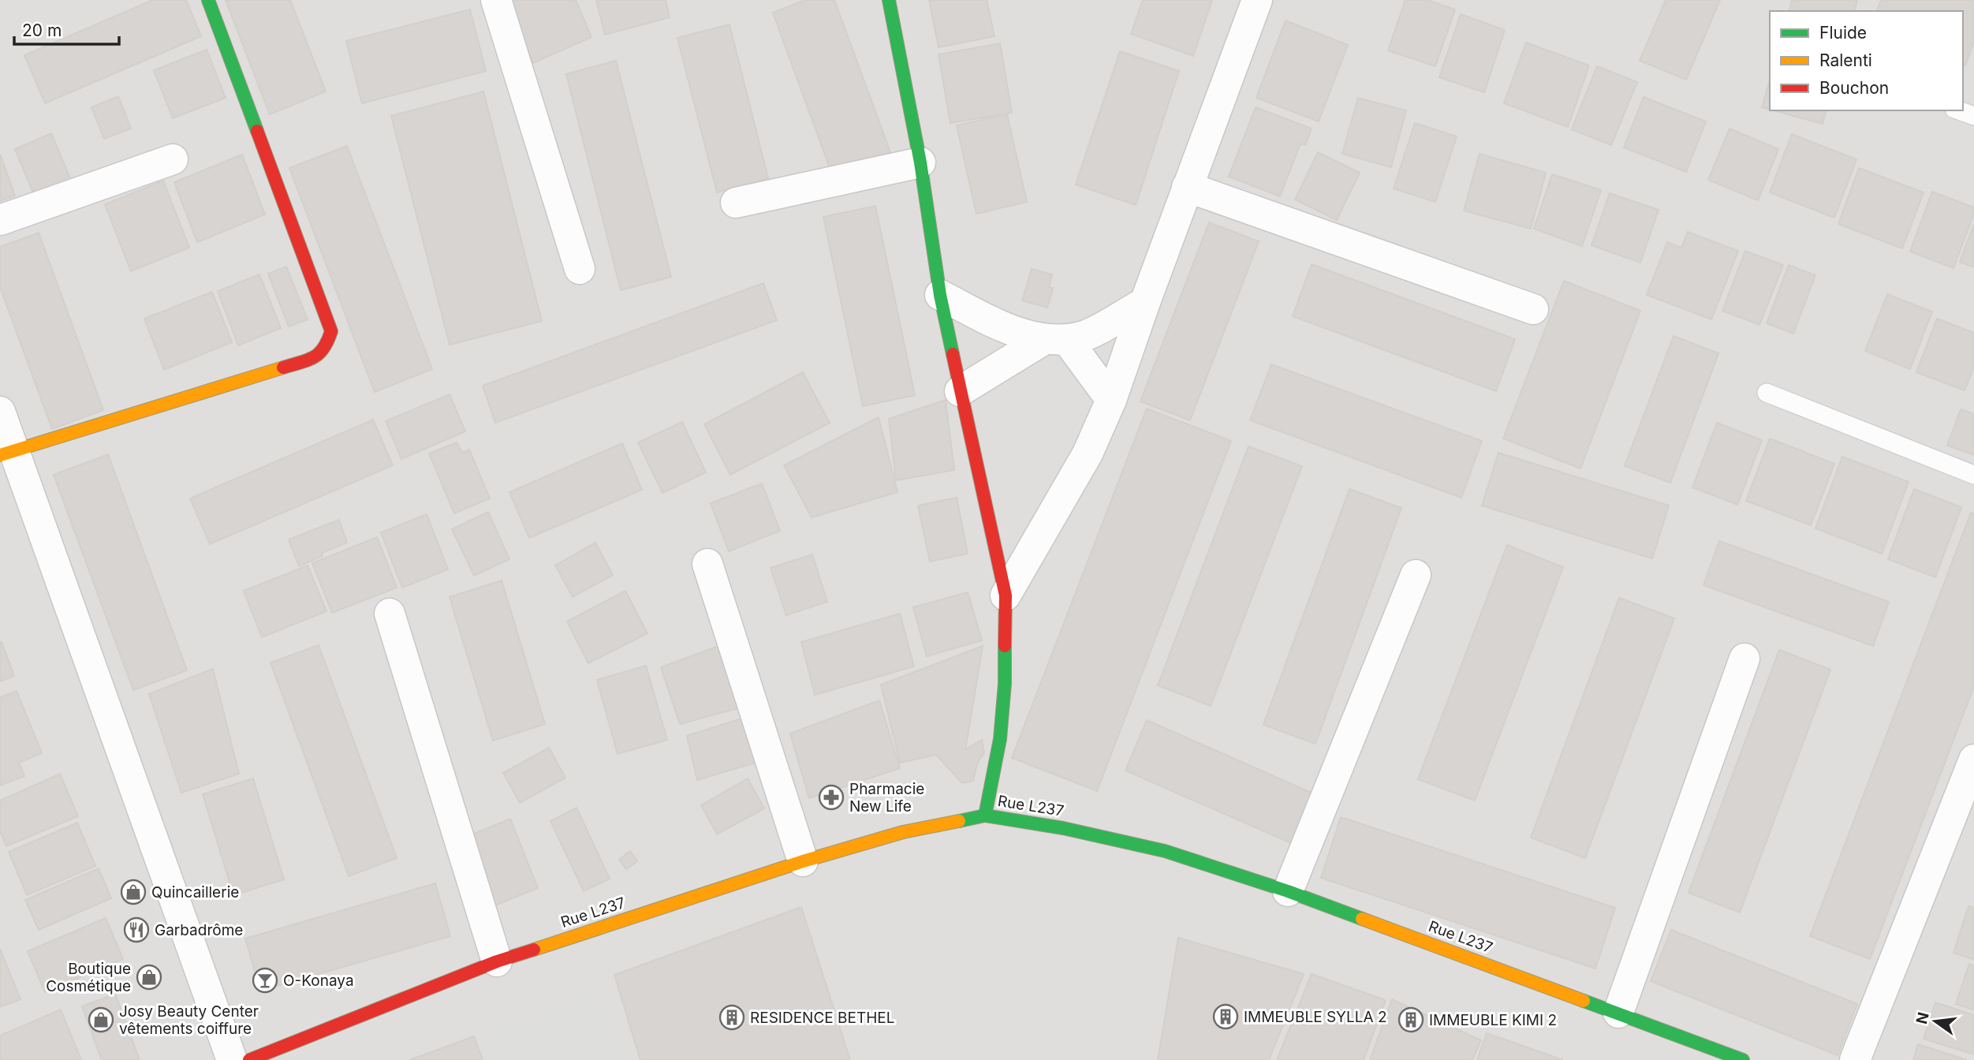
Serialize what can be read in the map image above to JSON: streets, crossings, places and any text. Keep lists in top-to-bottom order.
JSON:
{
  "streets": {
    "street": ["Rue L237"]
  },
  "places": {
    "pharmacy": ["Pharmacie New Life"],
    "shop": ["Quincaillerie", "Boutique Cosmétique", "Josy Beauty Center vêtements coiffure"],
    "restaurant": ["Garbadrôme"],
    "bar": ["O-Konaya"],
    "building": ["IMMEUBLE SYLLA 2", "RESIDENCE BETHEL", "IMMEUBLE KIMI 2"]
  },
  "legend": ["Fluide", "Ralenti", "Bouchon"],
  "scale_bar": "20 m",
  "north": "left"
}
